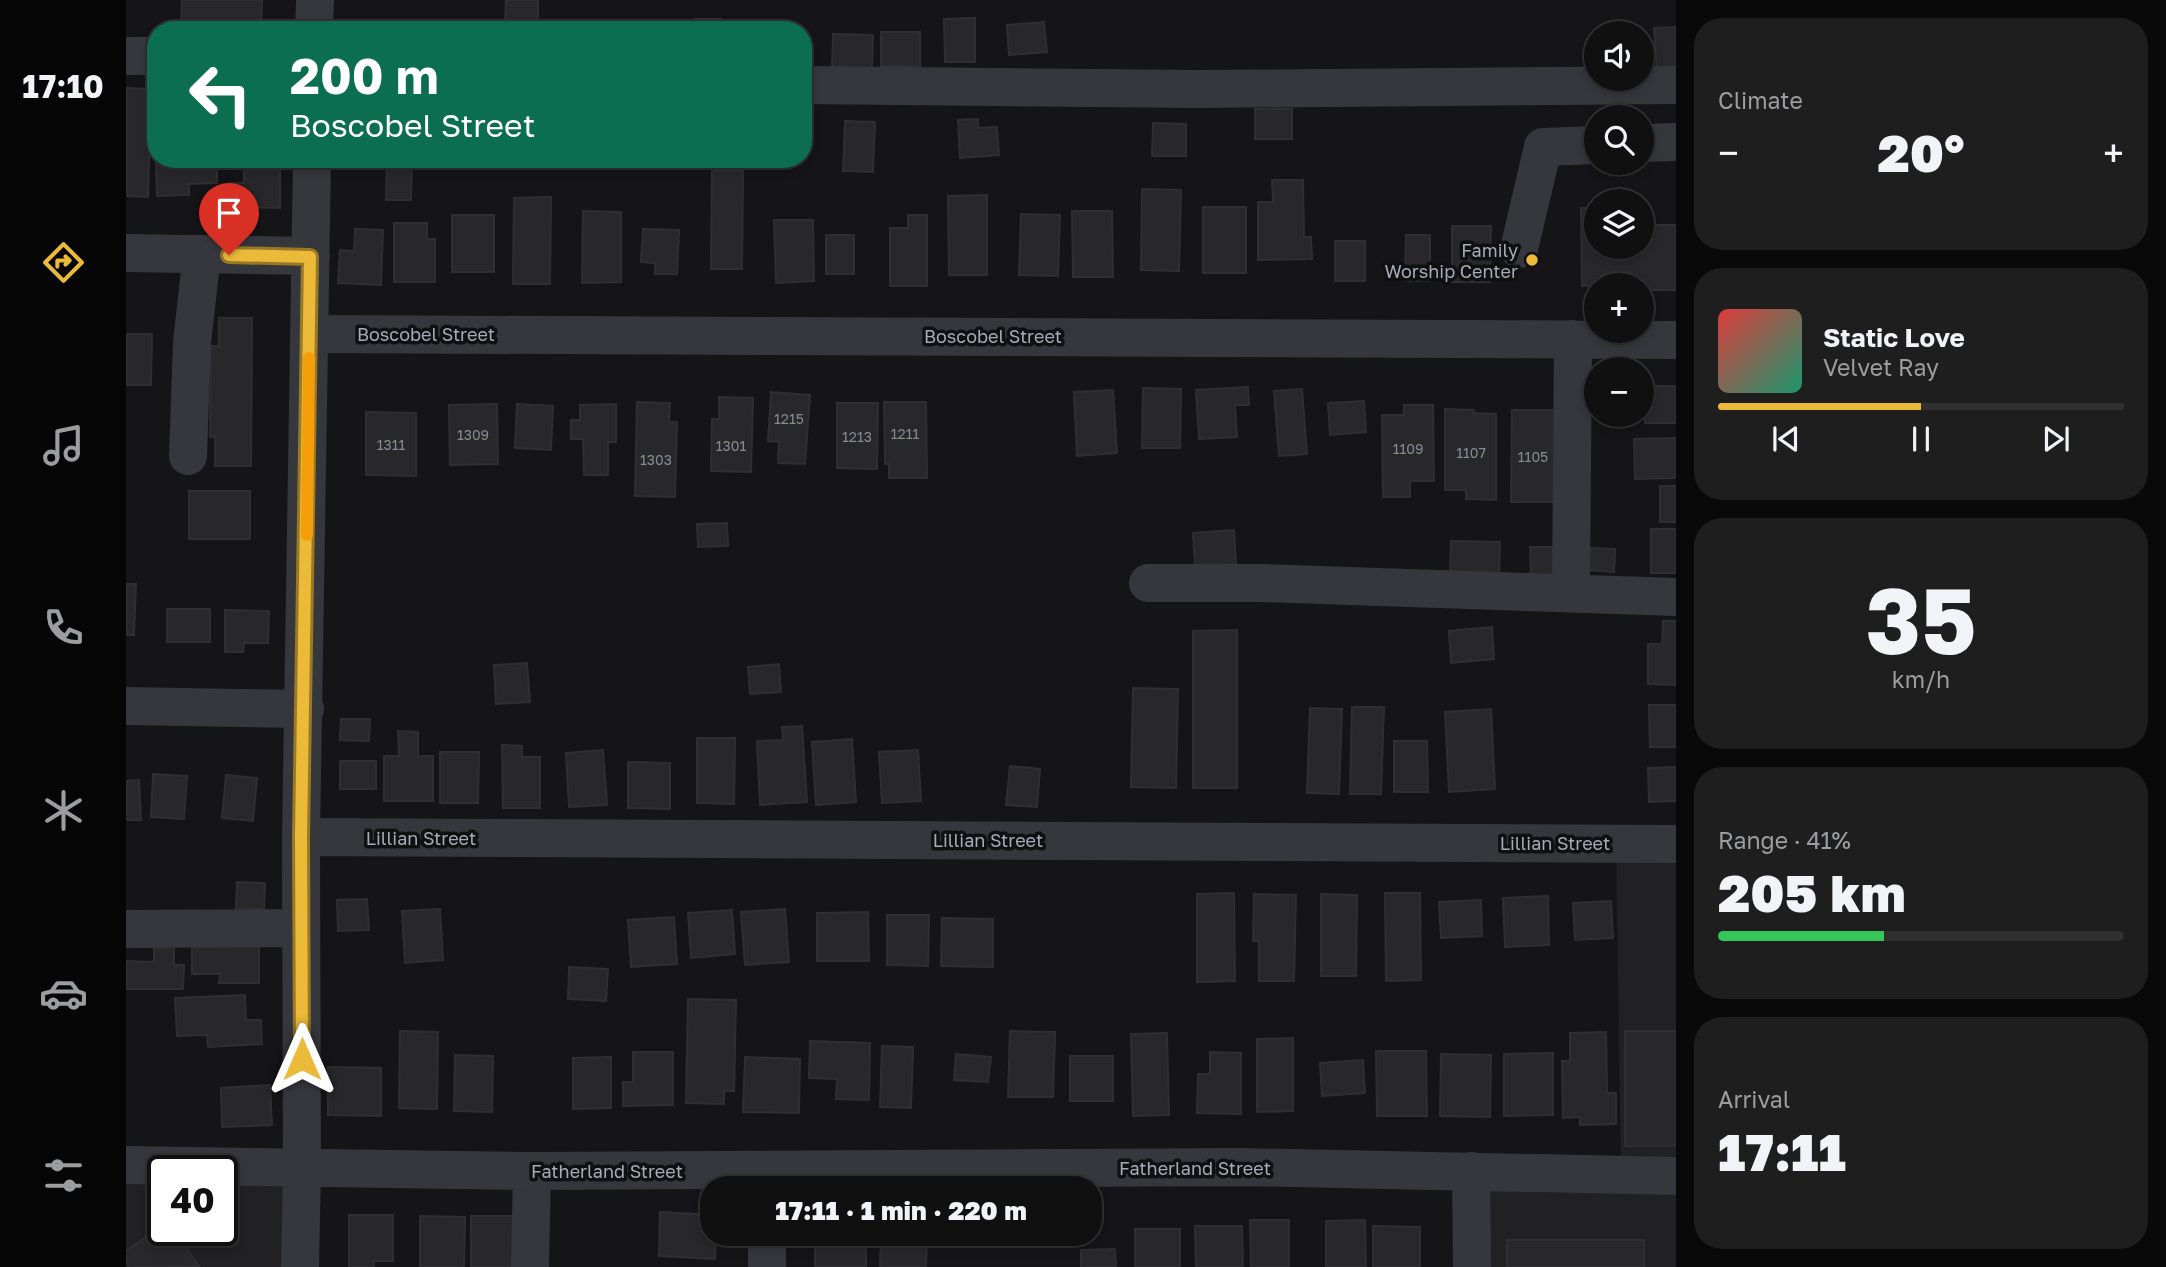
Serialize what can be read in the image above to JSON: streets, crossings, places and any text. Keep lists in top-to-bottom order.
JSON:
{
  "streets": {
    "street": ["Boscobel Street", "Lillian Street", "Fatherland Street"]
  },
  "places": ["Family Worship Center"],
  "house_numbers": [
    "1215",
    "1211",
    "1309",
    "1213",
    "1311",
    "1301",
    "1109",
    "1107",
    "1105",
    "1303"
  ],
  "page": {
    "tabs": "17:10",
    "tile": [
      "Climate",
      ["35", "km/h"],
      ["Range · 41%", "205 km"],
      ["Arrival", "17:11"]
    ],
    "map_buttons": ["+", "−"],
    "turn": ["200 m", "Boscobel Street"],
    "heat": ["−", "20°", "+"],
    "song": ["Static Love", "Velvet Ray"],
    "limit": "40",
    "trip": "17:11 · 1 min · 220 m"
  }
}
